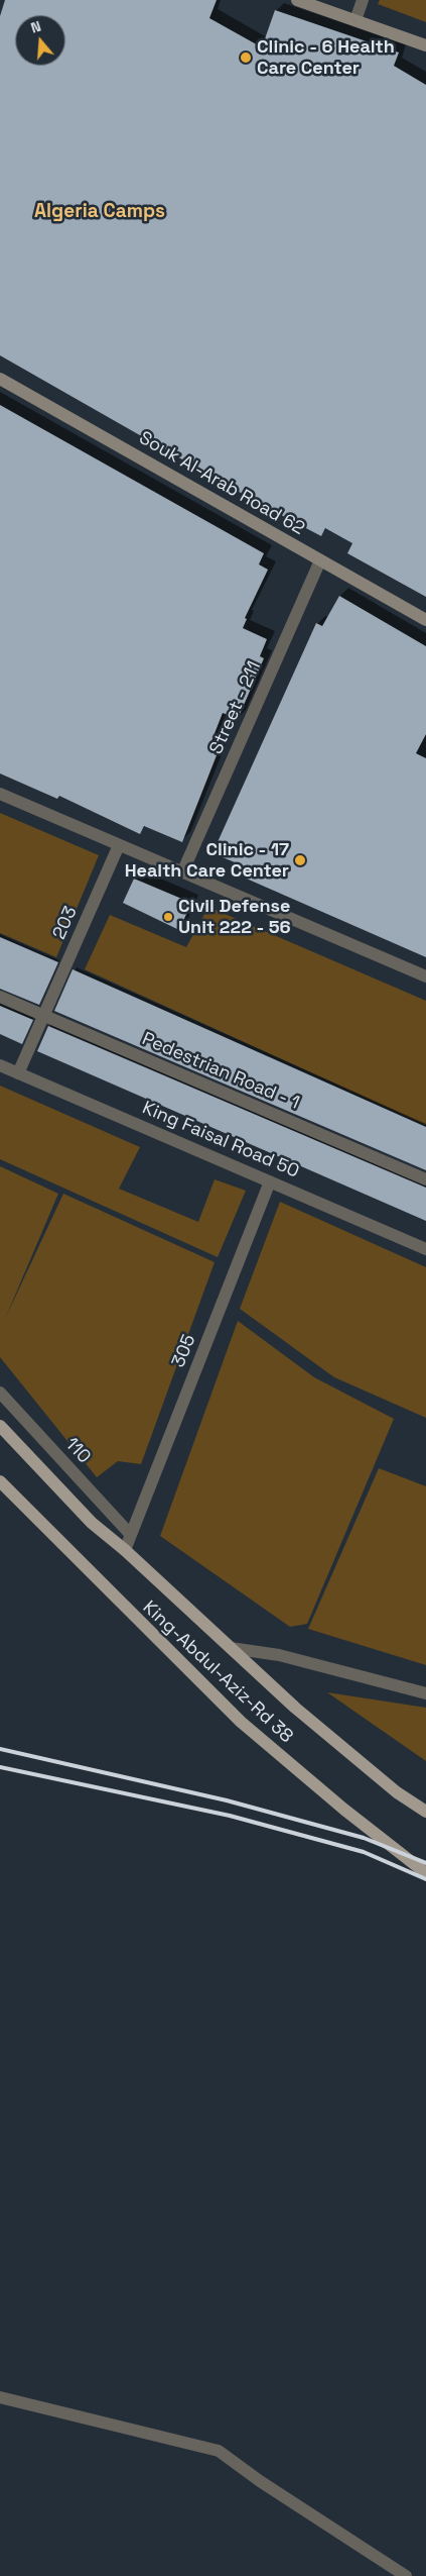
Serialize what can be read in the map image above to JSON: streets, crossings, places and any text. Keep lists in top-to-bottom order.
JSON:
{
  "streets": {
    "main road": ["Souk Al-Arab Road 62", "King-Abdul-Aziz-Rd 38"],
    "street": [
      "Street - 211",
      "203",
      "Pedestrian Road - 1",
      "King Faisal Road 50",
      "305",
      "110"
    ]
  },
  "crossings": [
    ["Souk Al-Arab Road 62", "Street - 211"],
    ["203", "Pedestrian Road - 1"],
    ["203", "King Faisal Road 50"],
    ["King Faisal Road 50", "305"],
    ["305", "110"],
    ["305", "King-Abdul-Aziz-Rd 38"]
  ],
  "districts": ["Algeria Camps"],
  "places": ["Clinic - 6 Health Care Center", "Clinic - 17 Health Care Center", "Civil Defense Unit 222 - 56"],
  "north": "top"
}
